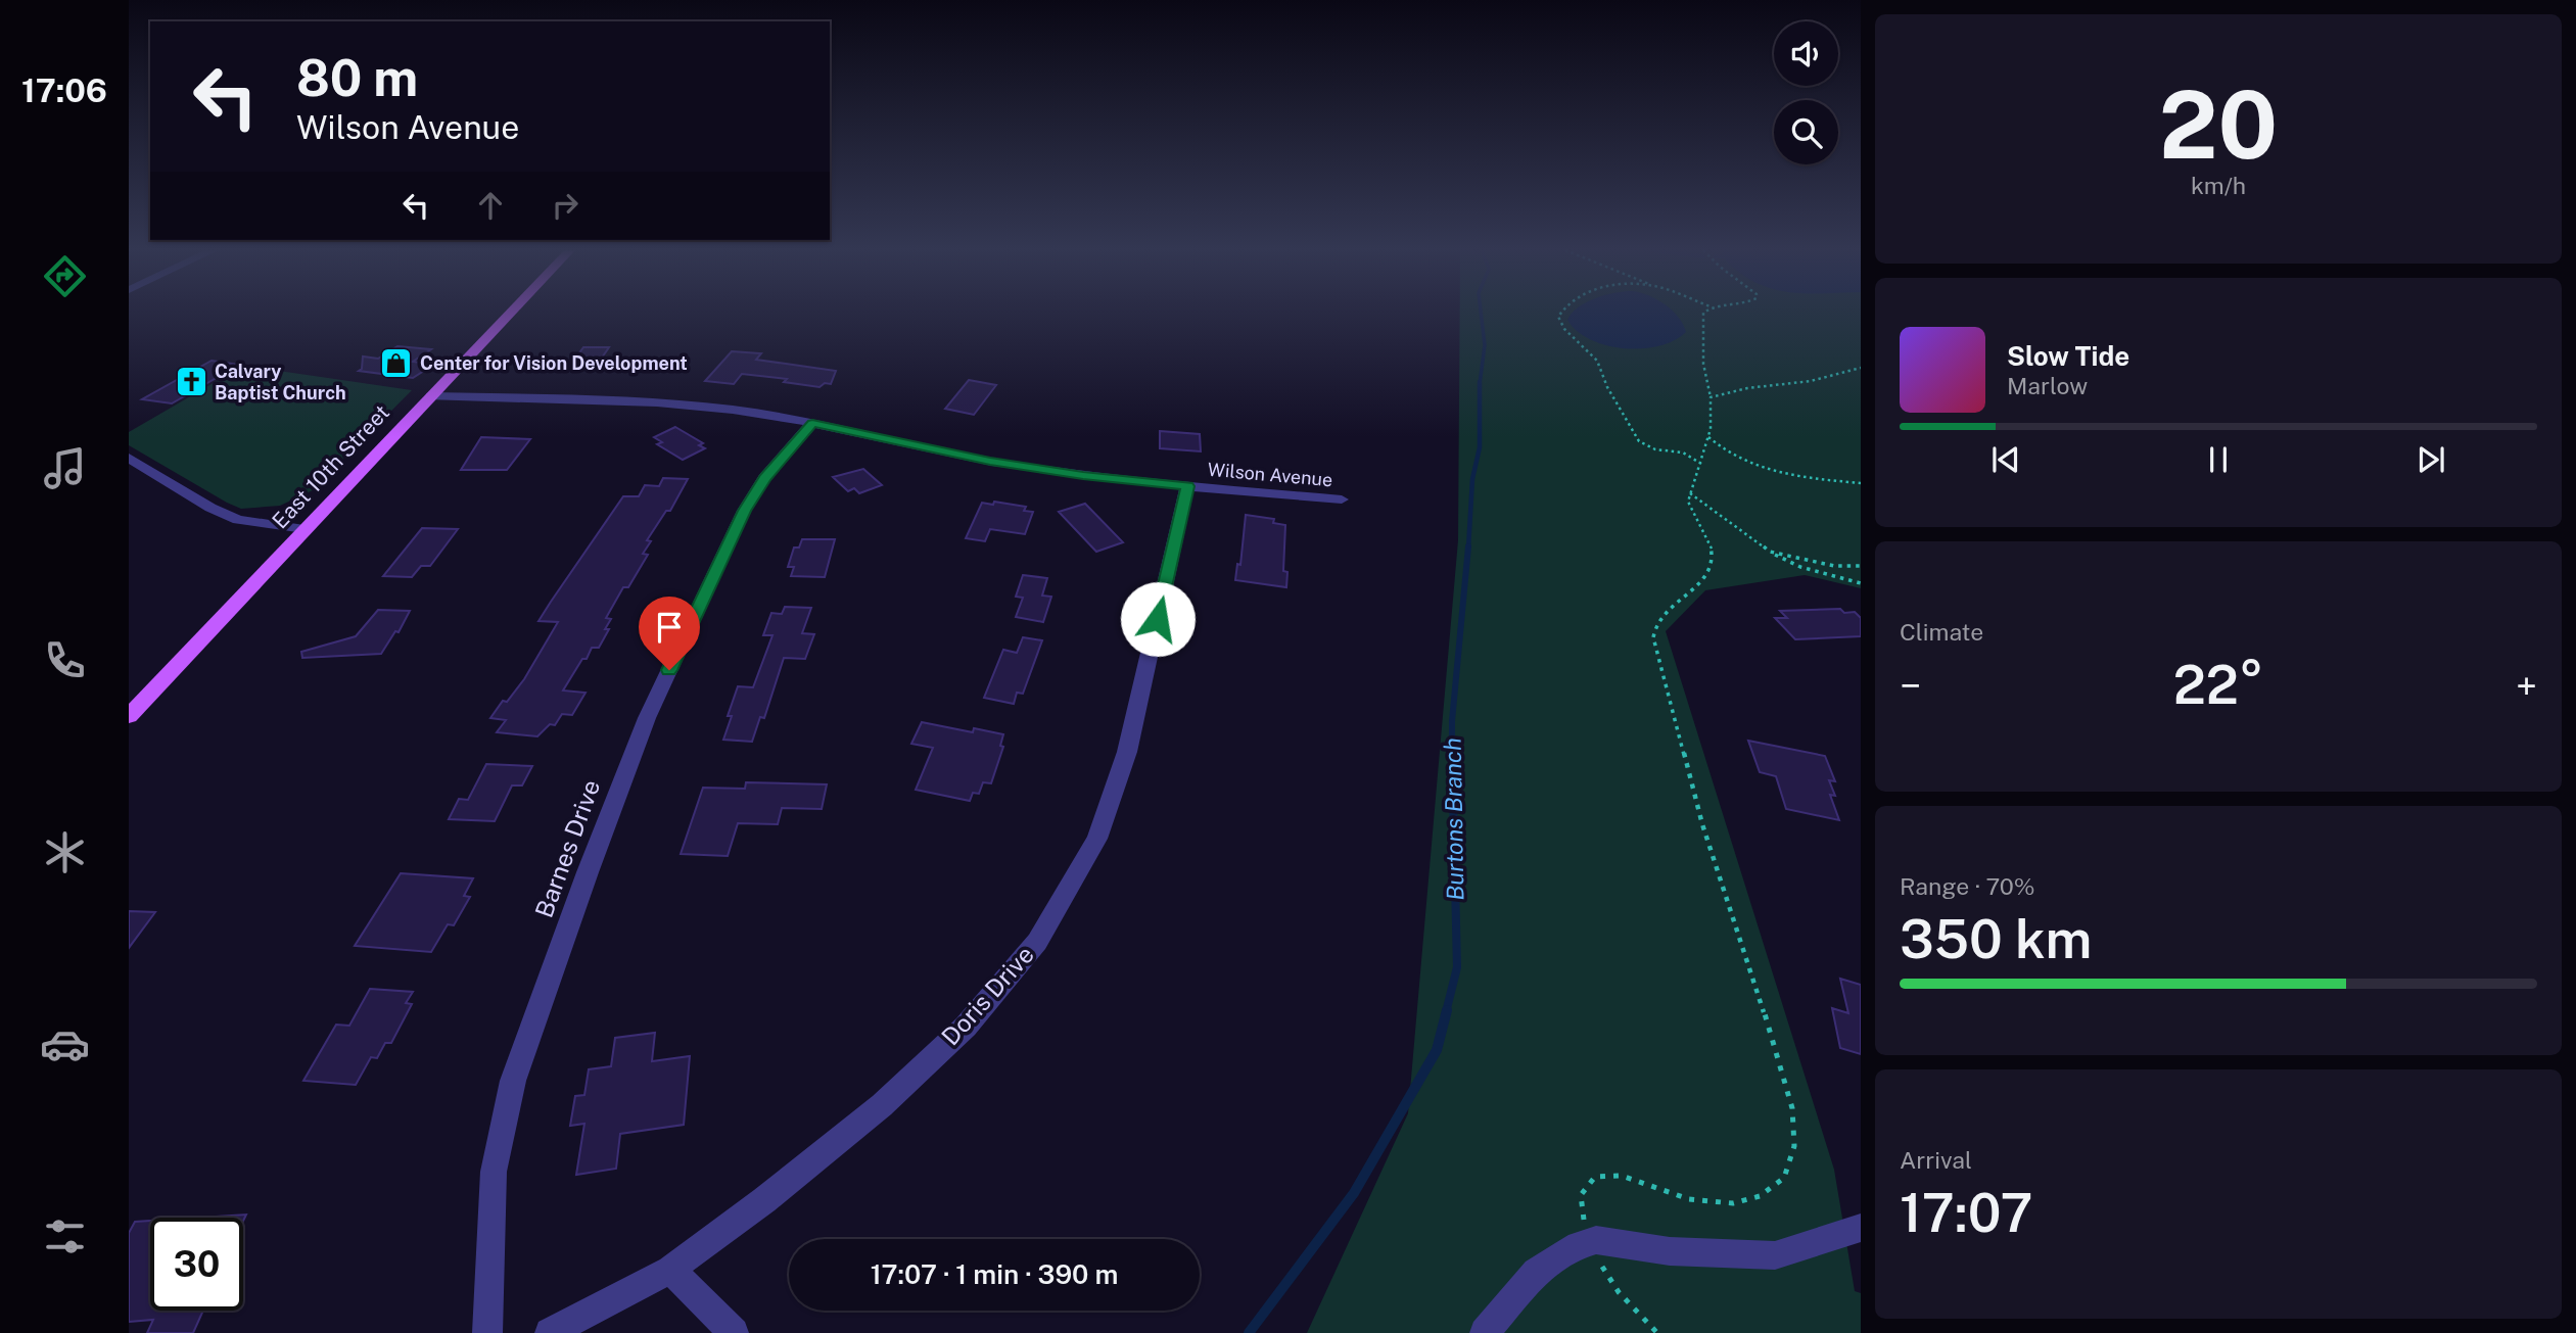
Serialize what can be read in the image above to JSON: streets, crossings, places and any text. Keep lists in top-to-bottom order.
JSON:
{
  "streets": {
    "main road": ["East 10th Street"],
    "street": ["Wilson Avenue", "Barnes Drive", "Doris Drive"]
  },
  "crossings": [
    ["East 10th Street", "Wilson Avenue"],
    ["Wilson Avenue", "Barnes Drive"],
    ["Wilson Avenue", "Doris Drive"]
  ],
  "water": ["Burtons Branch"],
  "places": {
    "shop": ["Center for Vision Development"],
    "church": ["Calvary Baptist Church"]
  },
  "page": {
    "tabs": "17:06",
    "tile": [
      ["20", "km/h"],
      "Climate",
      ["Range · 70%", "350 km"],
      ["Arrival", "17:07"]
    ],
    "turn": ["80 m", "Wilson Avenue"],
    "song": ["Slow Tide", "Marlow"],
    "heat": ["−", "22°", "+"],
    "limit": "30",
    "trip": "17:07 · 1 min · 390 m"
  }
}
